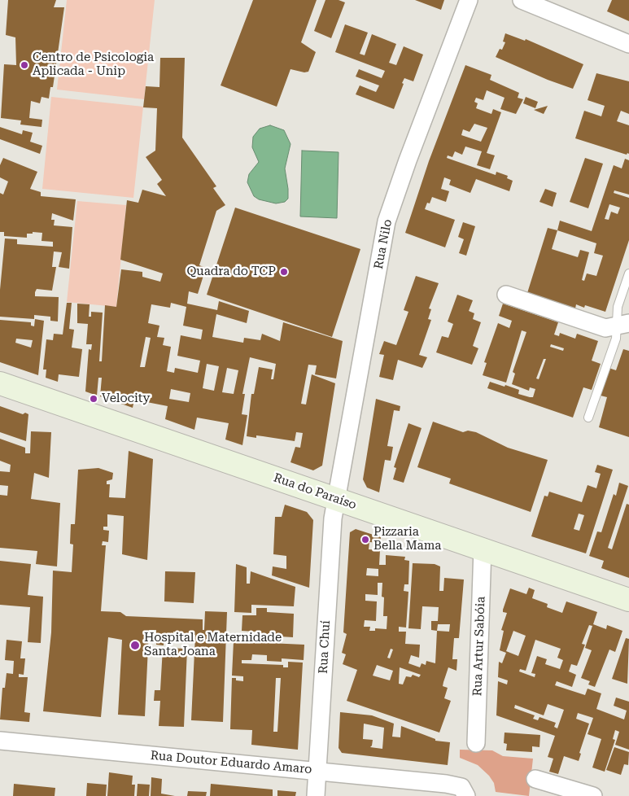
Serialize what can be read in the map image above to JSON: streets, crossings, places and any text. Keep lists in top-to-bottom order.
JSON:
{
  "streets": {
    "street": [
      "Rua Nilo",
      "Rua do Paraíso",
      "Rua Artur Sabóia",
      "Rua Chuí",
      "Rua Doutor Eduardo Amaro"
    ]
  },
  "crossings": [
    ["Rua Nilo", "Rua do Paraíso"],
    ["Rua Nilo", "Rua Chuí"],
    ["Rua do Paraíso", "Rua Artur Sabóia"],
    ["Rua do Paraíso", "Rua Chuí"],
    ["Rua Chuí", "Rua Doutor Eduardo Amaro"]
  ],
  "places": [
    "Centro de Psicologia Aplicada - Unip",
    "Quadra do TCP",
    "Velocity",
    "Pizzaria Bella Mama",
    "Hospital e Maternidade Santa Joana"
  ]
}
